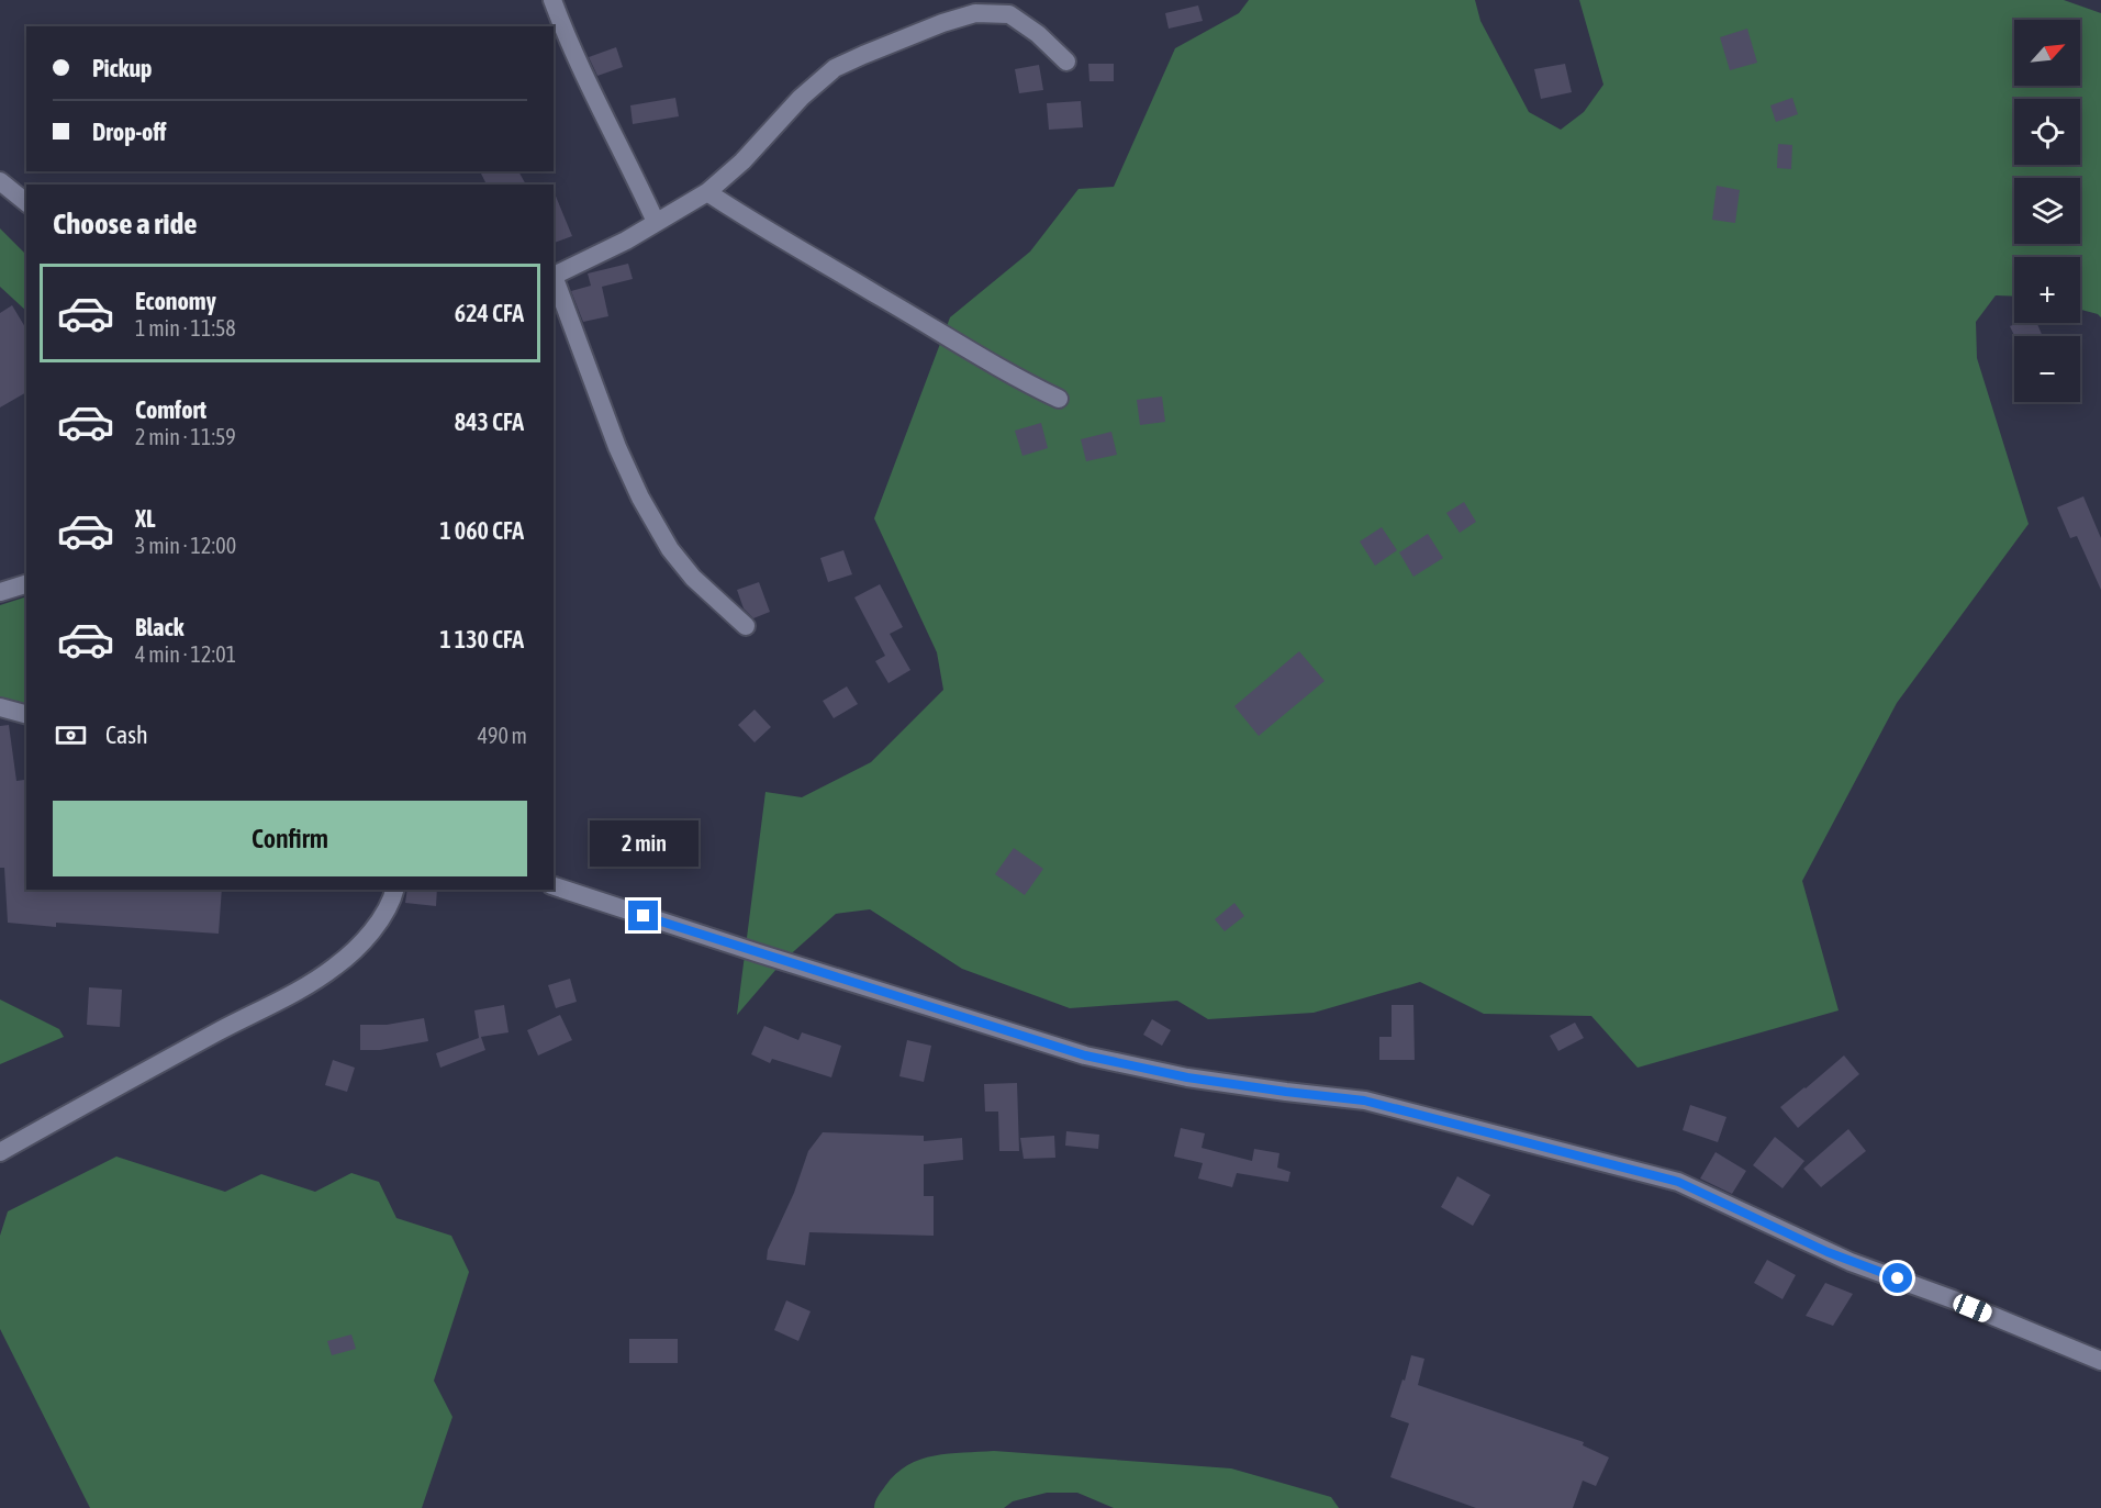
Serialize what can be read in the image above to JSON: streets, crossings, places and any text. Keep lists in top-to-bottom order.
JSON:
{
  "north": "top right",
  "page": {
    "map_buttons": ["+", "−"],
    "banner": ["Pickup", "Drop-off"],
    "heading": "Choose a ride",
    "list": [
      {
        "name": "Economy",
        "note": "1 min · 11:58",
        "value": "624 CFA"
      },
      {
        "name": "Comfort",
        "note": "2 min · 11:59",
        "value": "843 CFA"
      },
      {
        "name": "XL",
        "note": "3 min · 12:00",
        "value": "1 060 CFA"
      },
      {
        "name": "Black",
        "note": "4 min · 12:01",
        "value": "1 130 CFA"
      }
    ],
    "pay": ["Cash", "490 m"],
    "buttons": "Confirm",
    "bubble": "2 min"
  }
}
